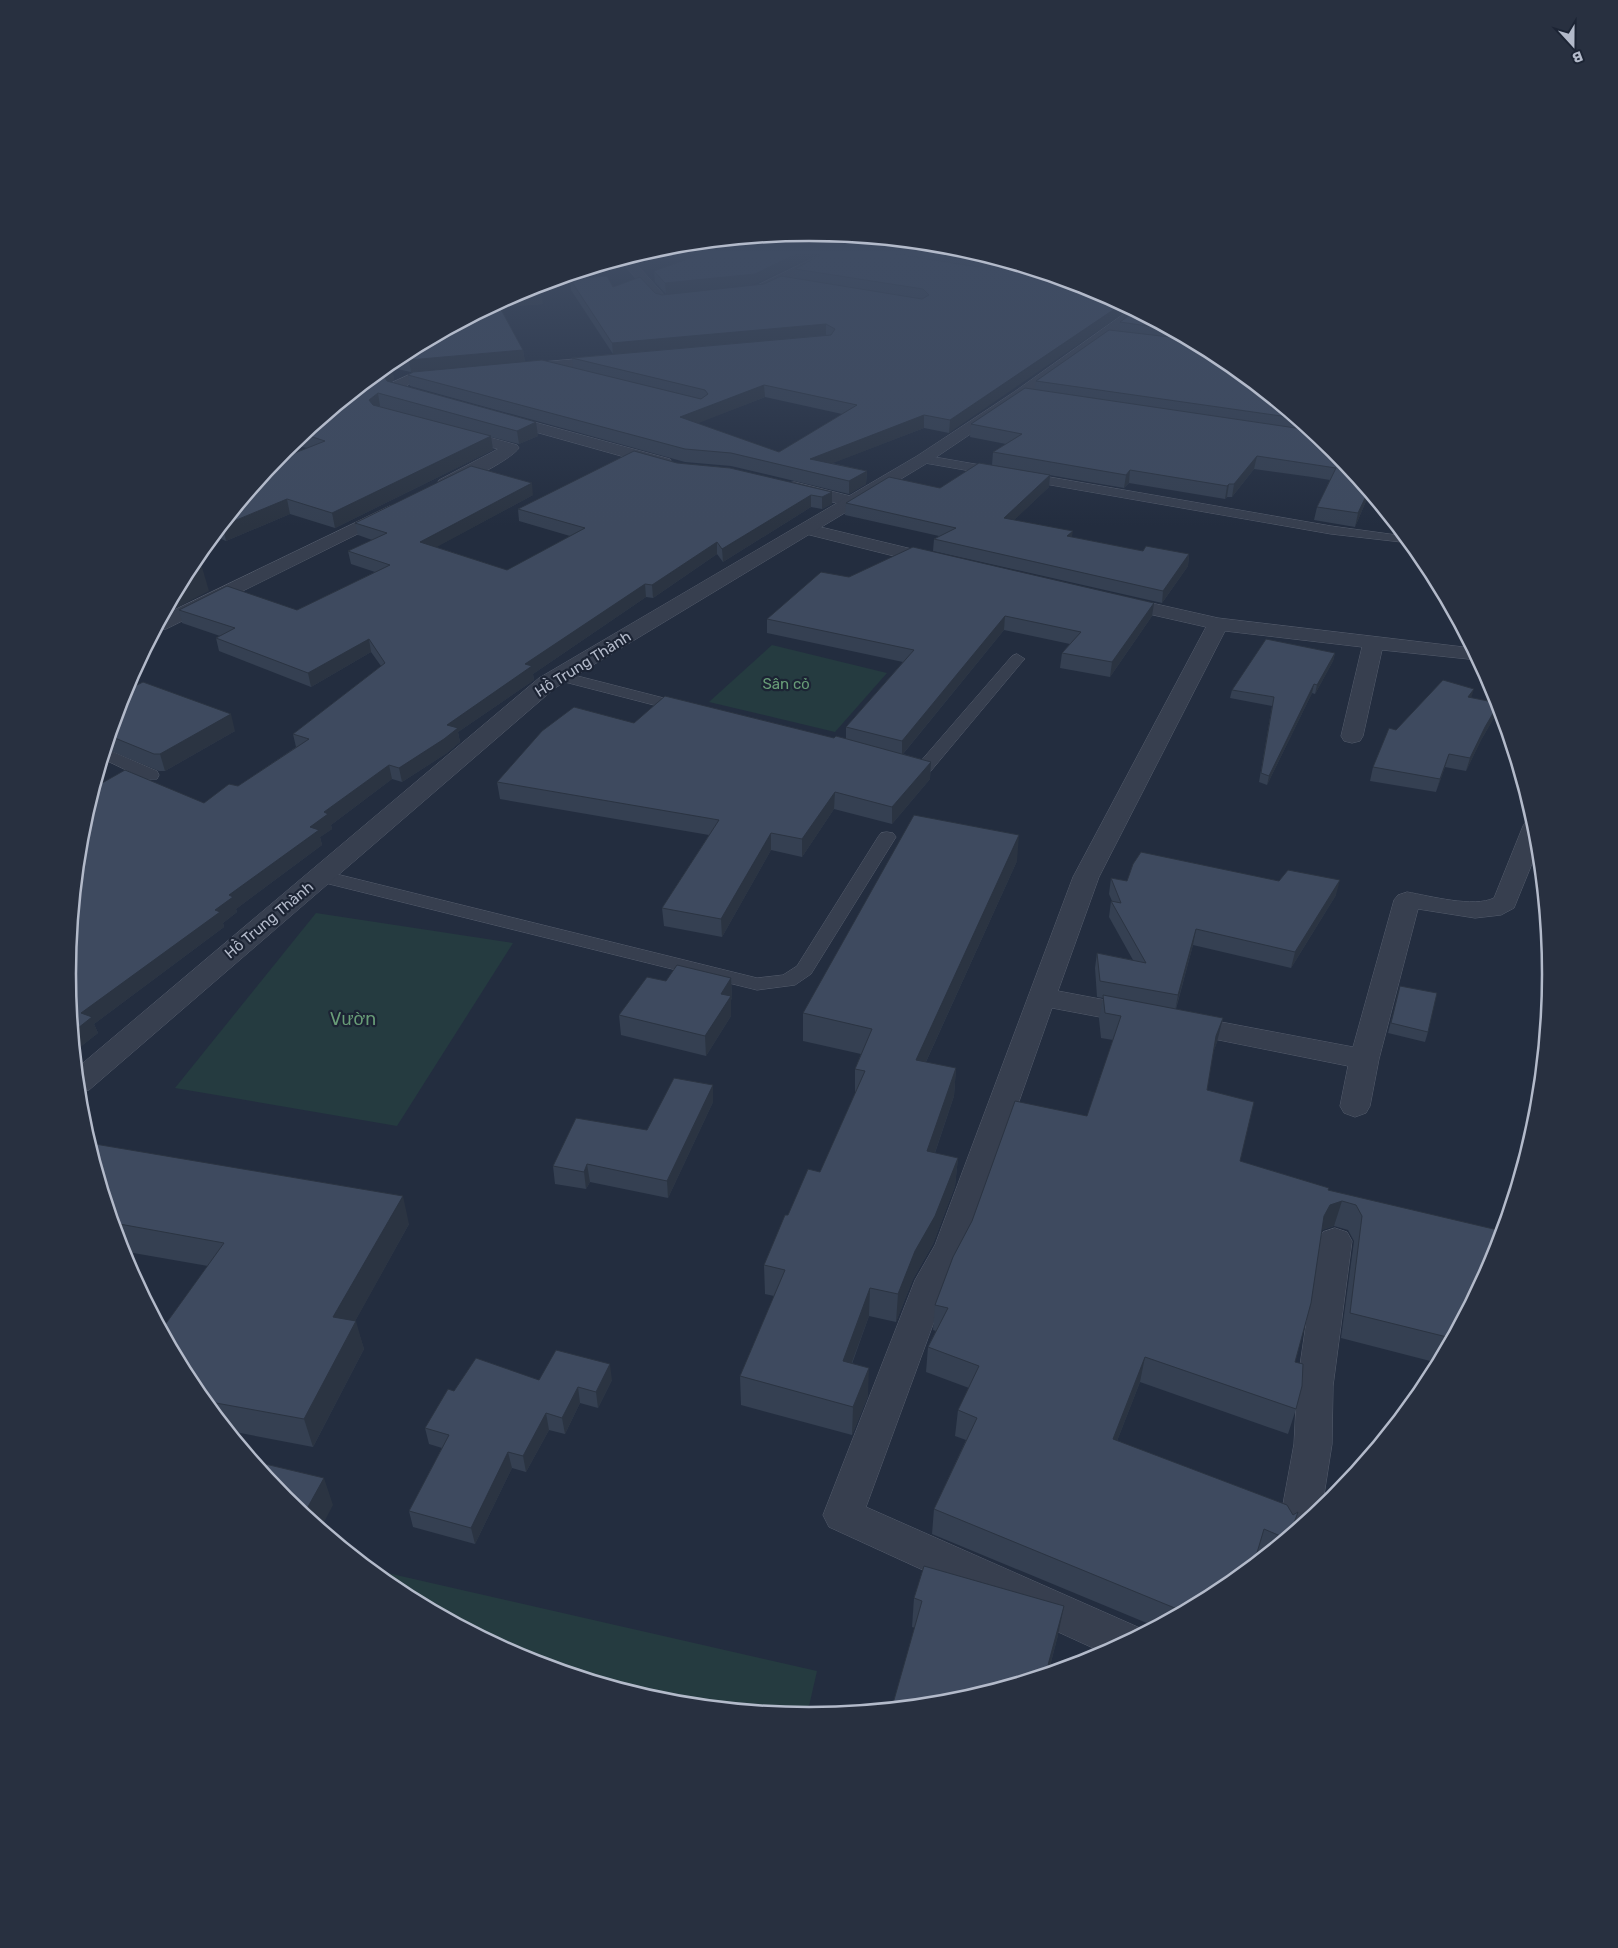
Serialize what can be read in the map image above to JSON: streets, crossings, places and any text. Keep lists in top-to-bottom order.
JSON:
{
  "streets": {
    "street": ["Hồ Trung Thành"]
  },
  "parks": ["Sân cỏ", "Vườn"],
  "north": "bottom"
}
